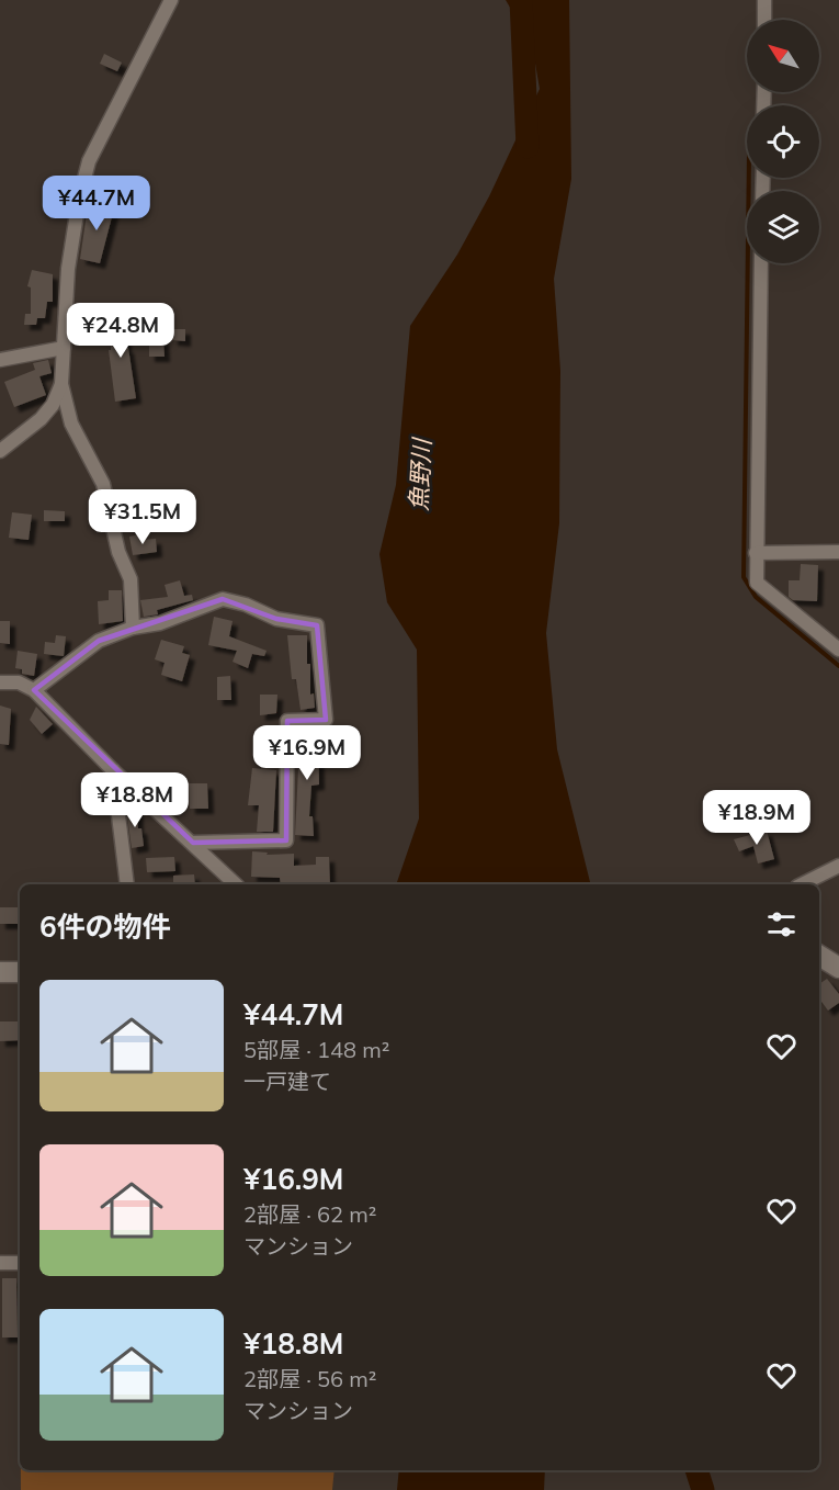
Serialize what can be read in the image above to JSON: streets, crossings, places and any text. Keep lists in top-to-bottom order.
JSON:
{
  "water": ["魚野川"],
  "north": "top left",
  "page": {
    "price": [
      "¥44.7M",
      "¥24.8M",
      "¥31.5M",
      "¥16.9M",
      "¥18.8M",
      "¥18.9M"
    ],
    "heading": "6件の物件",
    "list": [
      {
        "name": "¥44.7M",
        "note": "5部屋 · 148 m² · 一戸建て"
      },
      {
        "name": "¥16.9M",
        "note": "2部屋 · 62 m² · マンション"
      },
      {
        "name": "¥18.8M",
        "note": "2部屋 · 56 m² · マンション"
      }
    ]
  }
}
